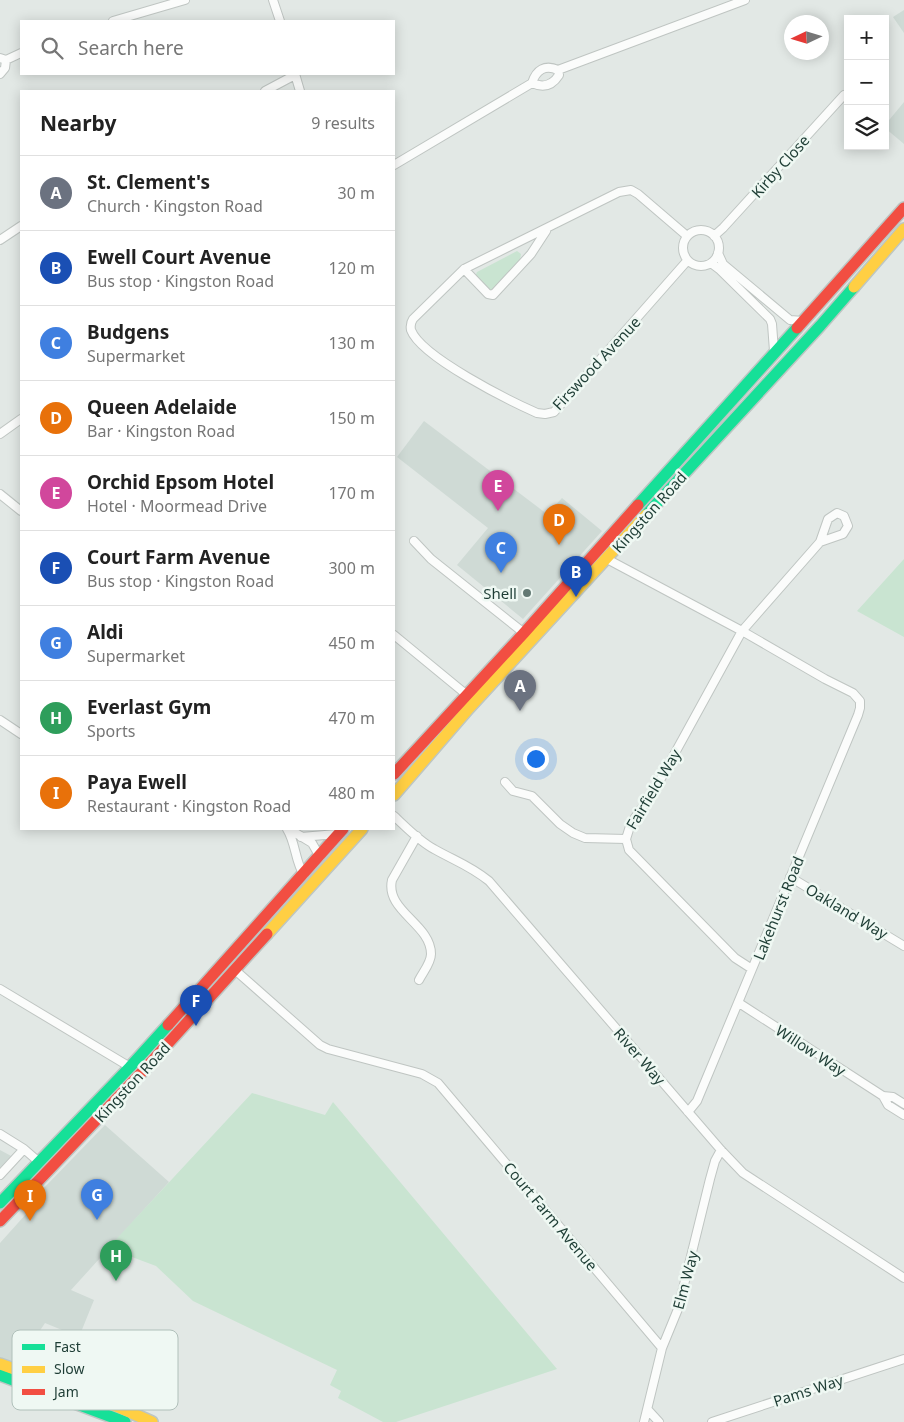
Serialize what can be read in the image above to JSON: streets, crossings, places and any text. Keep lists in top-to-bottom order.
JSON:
{
  "streets": {
    "main road": ["Kingston Road"],
    "street": [
      "Kirby Close",
      "Firswood Avenue",
      "Fairfield Way",
      "Lakehurst Road",
      "Oakland Way",
      "Willow Way",
      "River Way",
      "Court Farm Avenue",
      "Elm Way",
      "Pams Way"
    ]
  },
  "crossings": [
    ["Kirby Close", "Firswood Avenue"],
    ["Kingston Road", "Court Farm Avenue"],
    ["Fairfield Way", "Lakehurst Road"],
    ["Lakehurst Road", "Oakland Way"],
    ["Lakehurst Road", "Willow Way"],
    ["Lakehurst Road", "River Way"],
    ["River Way", "Elm Way"],
    ["Court Farm Avenue", "Elm Way"]
  ],
  "places": ["Shell"],
  "legend": ["Fast", "Slow", "Jam"],
  "north": "left",
  "page": {
    "map_buttons": ["+", "−"],
    "search": "Search here",
    "heading": ["Nearby", "9 results"],
    "list": [
      {
        "mark": "A",
        "name": "St. Clement's",
        "note": "Church · Kingston Road",
        "value": "30 m"
      },
      {
        "mark": "B",
        "name": "Ewell Court Avenue",
        "note": "Bus stop · Kingston Road",
        "value": "120 m"
      },
      {
        "mark": "C",
        "name": "Budgens",
        "note": "Supermarket",
        "value": "130 m"
      },
      {
        "mark": "D",
        "name": "Queen Adelaide",
        "note": "Bar · Kingston Road",
        "value": "150 m"
      },
      {
        "mark": "E",
        "name": "Orchid Epsom Hotel",
        "note": "Hotel · Moormead Drive",
        "value": "170 m"
      },
      {
        "mark": "F",
        "name": "Court Farm Avenue",
        "note": "Bus stop · Kingston Road",
        "value": "300 m"
      },
      {
        "mark": "G",
        "name": "Aldi",
        "note": "Supermarket",
        "value": "450 m"
      },
      {
        "mark": "H",
        "name": "Everlast Gym",
        "note": "Sports",
        "value": "470 m"
      },
      {
        "mark": "I",
        "name": "Paya Ewell",
        "note": "Restaurant · Kingston Road",
        "value": "480 m"
      }
    ],
    "pins": [
      "E",
      "D",
      "C",
      "B",
      "A",
      "F",
      "G",
      "I",
      "H"
    ]
  }
}
